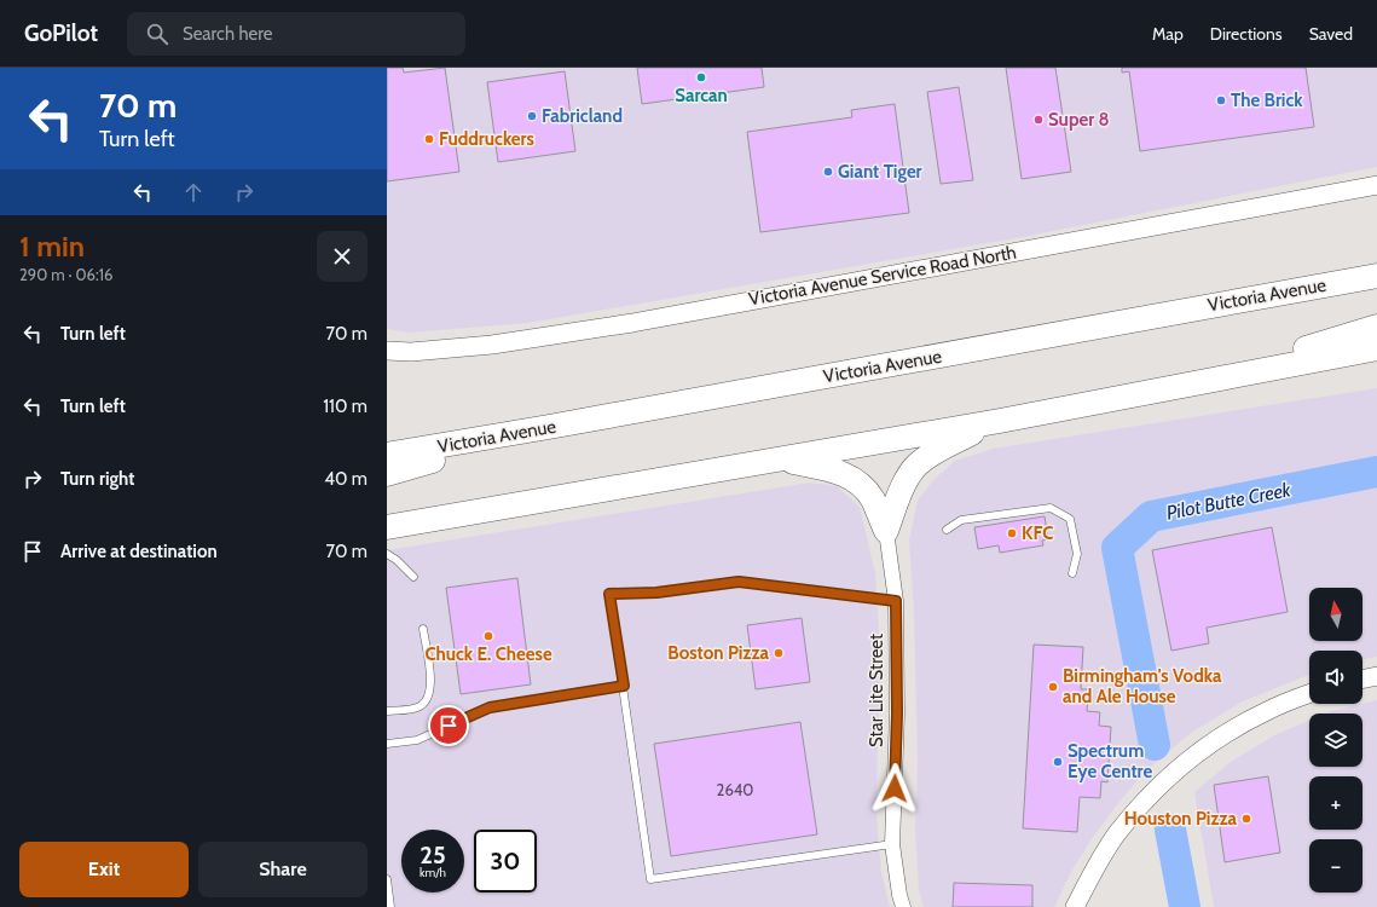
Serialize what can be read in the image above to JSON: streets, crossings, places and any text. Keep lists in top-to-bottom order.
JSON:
{
  "streets": {
    "highway": ["Victoria Avenue"],
    "street": ["Victoria Avenue Service Road North", "Star Lite Street"]
  },
  "water": ["Pilot Butte Creek"],
  "places": [
    "Sarcan",
    "The Brick",
    "Fabricland",
    "Super 8",
    "Fuddruckers",
    "Giant Tiger",
    "KFC",
    "Chuck E. Cheese",
    "Boston Pizza",
    "Birmingham's Vodka and Ale House",
    "Spectrum Eye Centre",
    "Houston Pizza"
  ],
  "house_numbers": ["2640"],
  "north": "top",
  "page": {
    "header": "GoPilot",
    "search": "Search here",
    "nav": ["Map", "Directions", "Saved"],
    "turn": ["70 m", "Turn left"],
    "heading": ["1 min", "290 m · 06:16"],
    "list": [
      {
        "name": "Turn left",
        "value": "70 m"
      },
      {
        "name": "Turn left",
        "value": "110 m"
      },
      {
        "name": "Turn right",
        "value": "40 m"
      },
      {
        "name": "Arrive at destination",
        "value": "70 m"
      }
    ],
    "map_buttons": ["+", "−"],
    "speed": "25 km/h",
    "limit": "30",
    "buttons": ["Exit", "Share"]
  }
}
